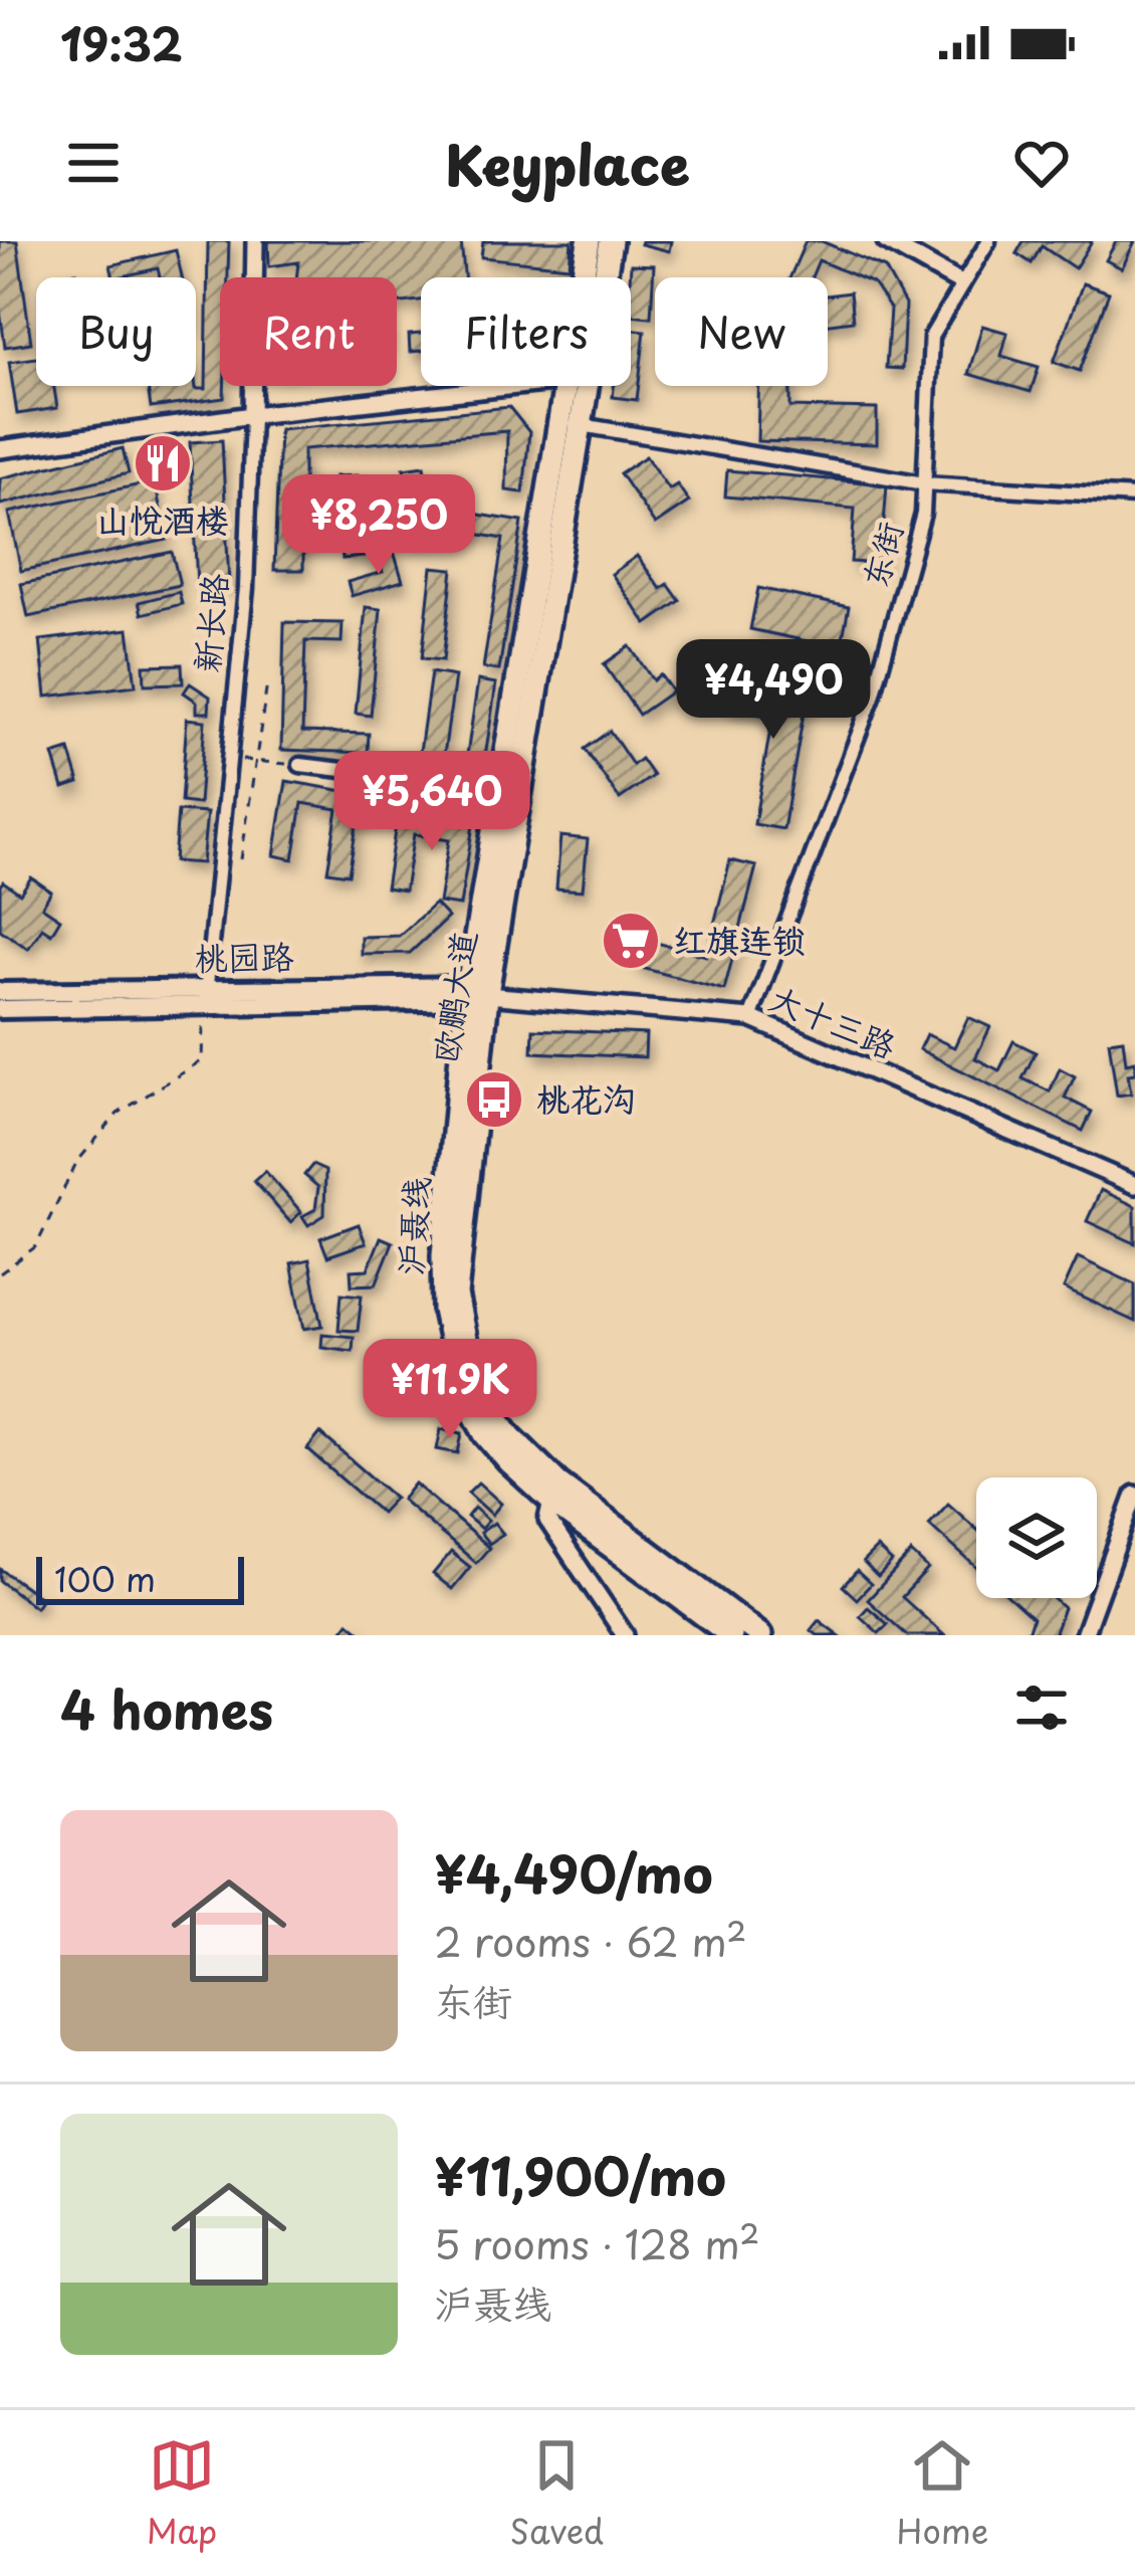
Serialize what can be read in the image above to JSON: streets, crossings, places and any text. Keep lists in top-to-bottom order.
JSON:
{
  "streets": {
    "highway": ["欧鹏大道", "沪聂线"],
    "main road": ["桃园路"],
    "street": ["东街", "新长路", "大十三路"]
  },
  "crossings": [
    ["东街", "大十三路"],
    ["新长路", "桃园路"],
    ["桃园路", "欧鹏大道"],
    ["桃园路", "大十三路"],
    ["桃园路", "沪聂线"],
    ["欧鹏大道", "大十三路"],
    ["欧鹏大道", "沪聂线"],
    ["大十三路", "沪聂线"]
  ],
  "places": {
    "restaurant": ["山悦酒楼"],
    "supermarket": ["红旗连锁"],
    "bus stop": ["桃花沟"]
  },
  "scale_bar": "100 m",
  "page": {
    "status": "19:32",
    "header": "Keyplace",
    "chip": [
      "Buy",
      "Rent",
      "Filters",
      "New"
    ],
    "price": [
      "¥8,250",
      "¥4,490",
      "¥5,640",
      "¥11.9K"
    ],
    "scale": "100 m",
    "heading": "4 homes",
    "list": [
      {
        "name": "¥4,490/mo",
        "note": "2 rooms · 62 m² · 东街"
      },
      {
        "name": "¥11,900/mo",
        "note": "5 rooms · 128 m² · 沪聂线"
      }
    ],
    "tabs": ["Map", "Saved", "Home"]
  }
}
